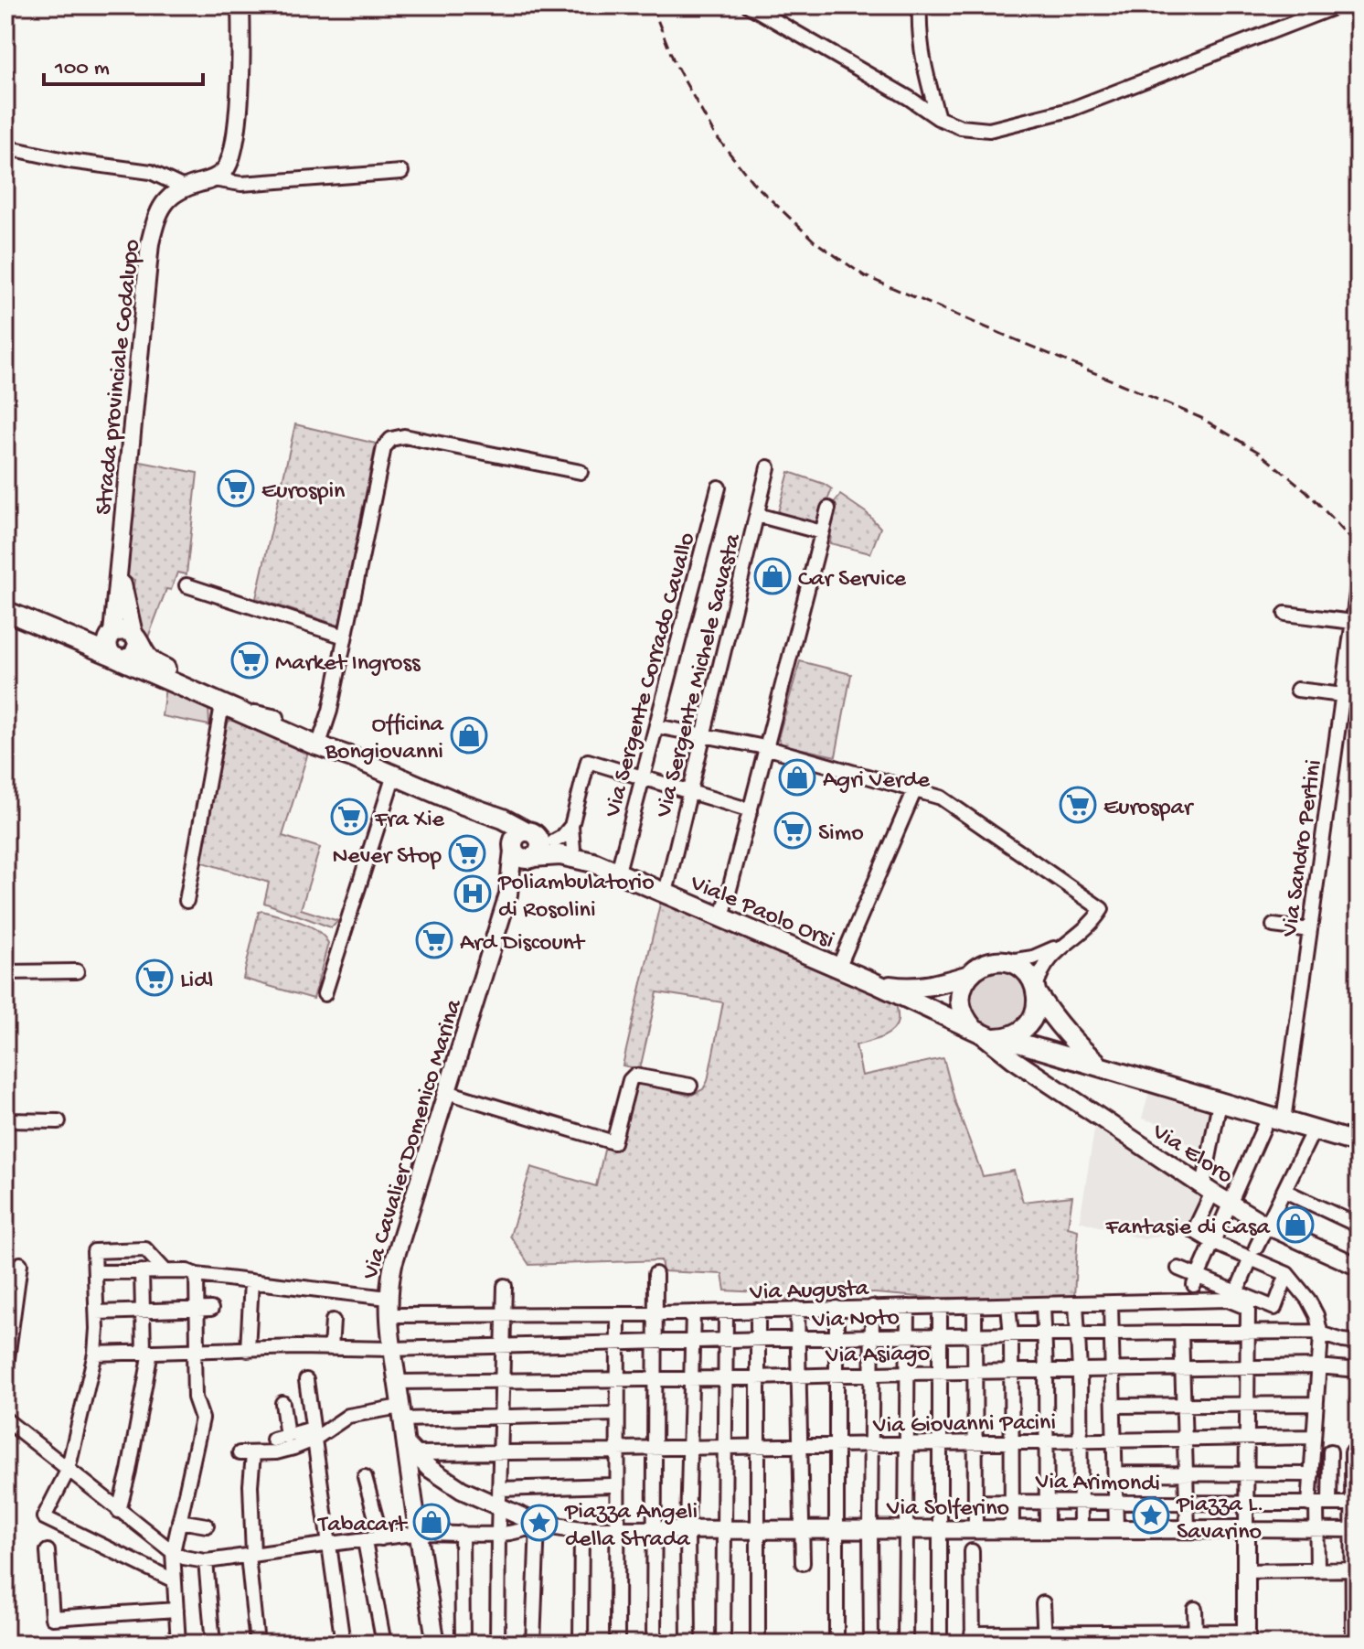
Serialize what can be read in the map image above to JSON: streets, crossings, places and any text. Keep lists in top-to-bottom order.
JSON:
{
  "streets": {
    "main road": ["Viale Paolo Orsi"],
    "street": [
      "Strada provinciale Codalupo",
      "Via Sergente Corrado Cavallo",
      "Via Sergente Michele Savasta",
      "Via Sandro Pertini",
      "Via Cavalier Domenico Marina",
      "Via Eloro",
      "Via Augusta",
      "Via Noto",
      "Via Asiago",
      "Via Giovanni Pacini",
      "Via Arimondi",
      "Via Solferino"
    ]
  },
  "crossings": [
    ["Via Sergente Corrado Cavallo", "Viale Paolo Orsi"],
    ["Via Sergente Michele Savasta", "Viale Paolo Orsi"],
    ["Via Sandro Pertini", "Via Eloro"],
    ["Via Cavalier Domenico Marina", "Via Augusta"],
    ["Via Cavalier Domenico Marina", "Via Noto"],
    ["Via Cavalier Domenico Marina", "Via Asiago"],
    ["Via Cavalier Domenico Marina", "Via Giovanni Pacini"],
    ["Via Cavalier Domenico Marina", "Via Solferino"],
    ["Via Augusta", "Via Noto"],
    ["Via Giovanni Pacini", "Via Solferino"]
  ],
  "places": {
    "supermarket": [
      "Eurospin",
      "Market Ingross",
      "Eurospar",
      "Fra Xie",
      "Simo",
      "Never Stop",
      "Ard Discount",
      "Lidl"
    ],
    "shop": [
      "Car Service",
      "Officina Bongiovanni",
      "Agri Verde",
      "Fantasie di Casa",
      "Tabacart"
    ],
    "hospital": ["Poliambulatorio di Rosolini"],
    "place": ["Piazza L. Savarino", "Piazza Angeli della Strada"]
  },
  "scale_bar": "100 m"
}
